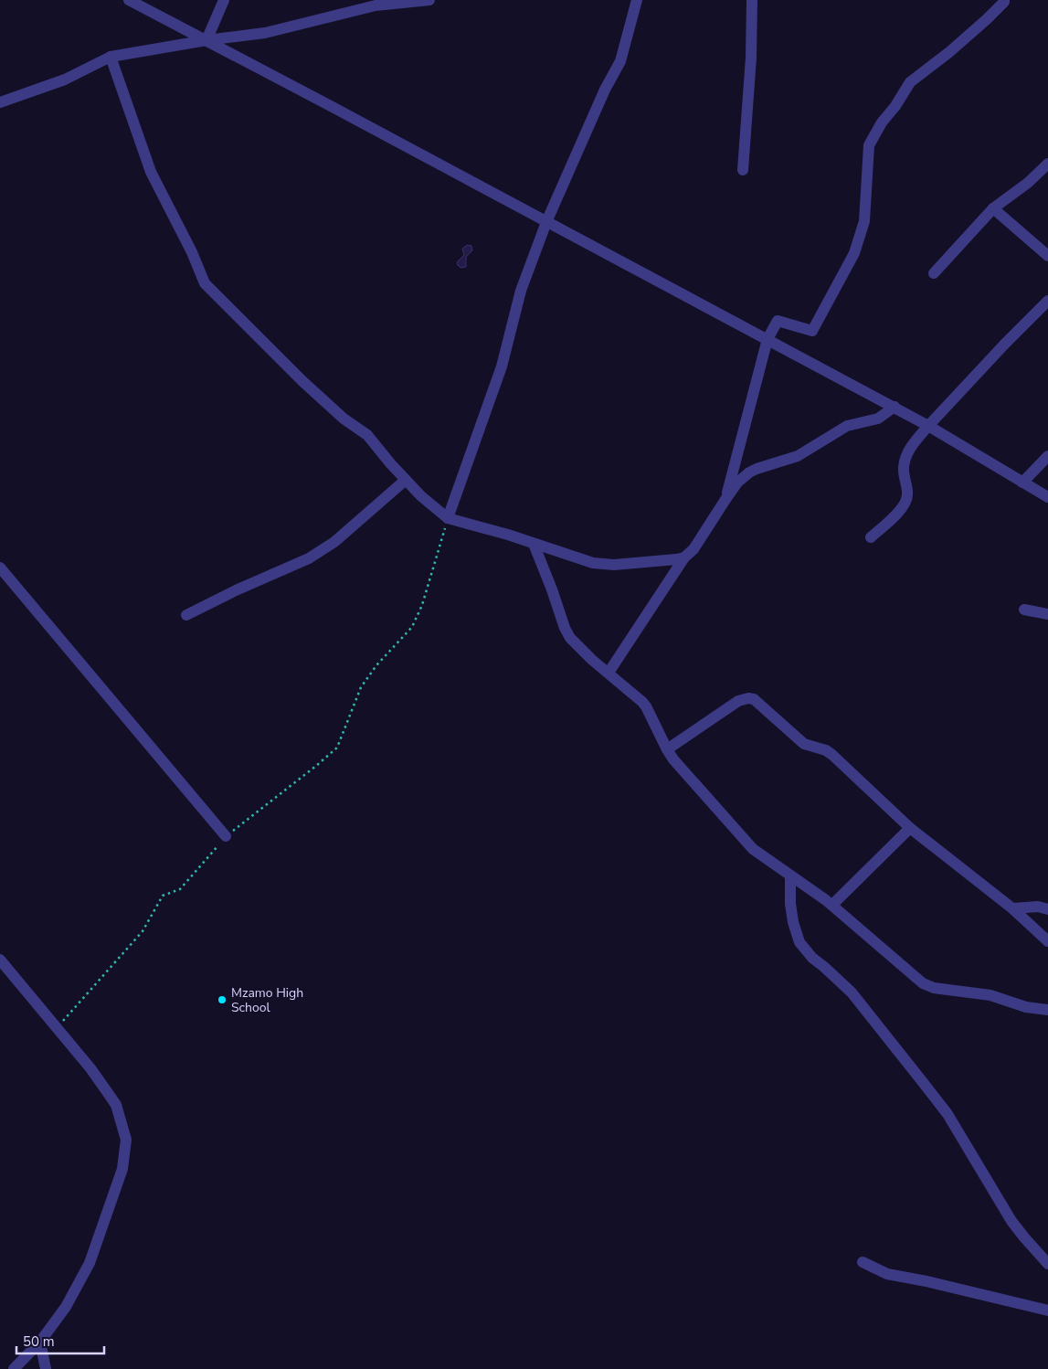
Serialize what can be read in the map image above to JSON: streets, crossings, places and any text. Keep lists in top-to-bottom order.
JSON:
{
  "places": ["Mzamo High School"],
  "scale_bar": "50 m"
}
